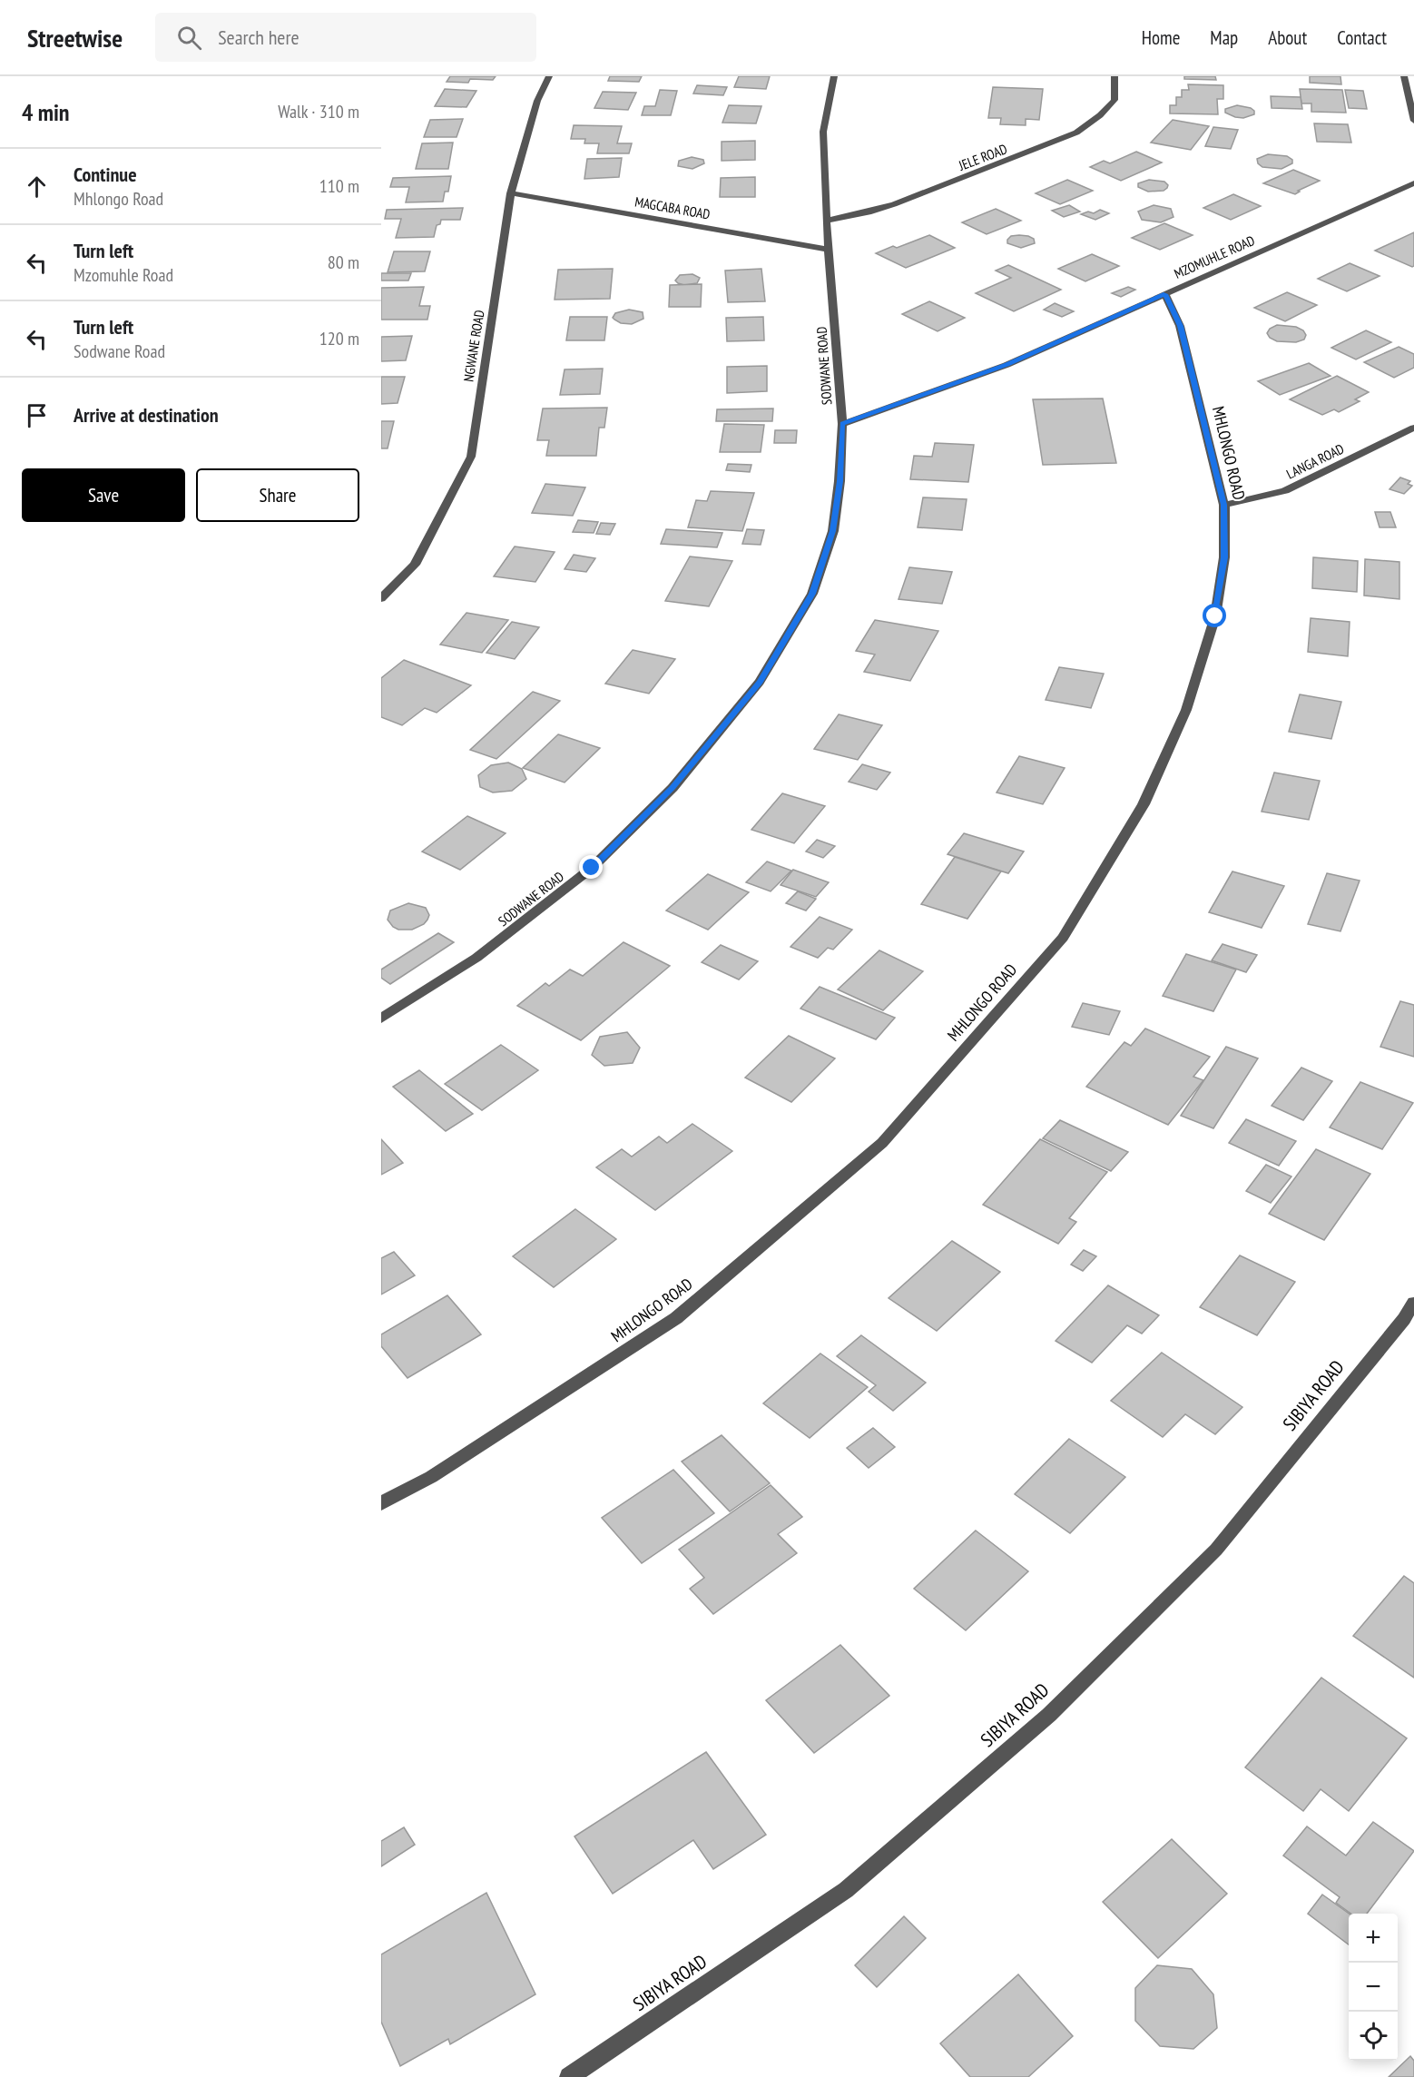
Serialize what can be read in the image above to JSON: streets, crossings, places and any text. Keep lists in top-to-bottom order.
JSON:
{
  "streets": {
    "street": [
      "JELE ROAD",
      "MAGCABA ROAD",
      "MZOMUHLE ROAD",
      "NGWANE ROAD",
      "SODWANE ROAD",
      "MHLONGO ROAD",
      "LANGA ROAD",
      "SIBIYA ROAD"
    ]
  },
  "crossings": [
    ["JELE ROAD", "SODWANE ROAD"],
    ["MAGCABA ROAD", "NGWANE ROAD"],
    ["MAGCABA ROAD", "SODWANE ROAD"],
    ["MZOMUHLE ROAD", "SODWANE ROAD"],
    ["MZOMUHLE ROAD", "MHLONGO ROAD"],
    ["MHLONGO ROAD", "LANGA ROAD"]
  ],
  "page": {
    "header": "Streetwise",
    "search": "Search here",
    "nav": [
      "Home",
      "Map",
      "About",
      "Contact"
    ],
    "heading": ["4 min", "Walk · 310 m"],
    "list": [
      ["Continue", "Mhlongo Road", "110 m"],
      ["Turn left", "Mzomuhle Road", "80 m"],
      ["Turn left", "Sodwane Road", "120 m"],
      "Arrive at destination"
    ],
    "buttons": ["Save", "Share"],
    "map_buttons": ["+", "−"]
  }
}
